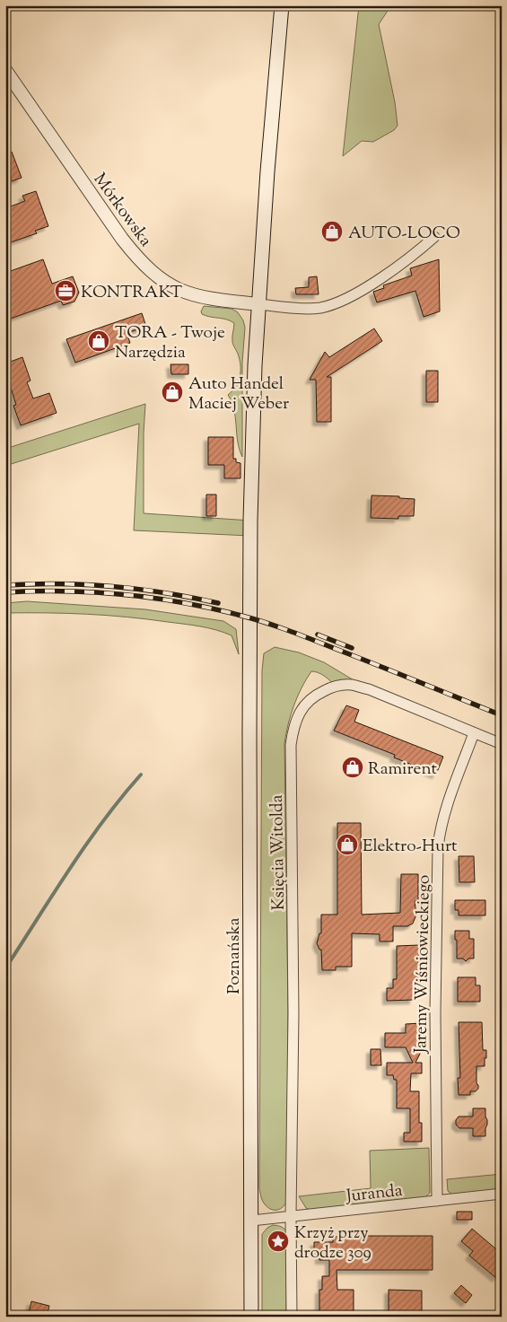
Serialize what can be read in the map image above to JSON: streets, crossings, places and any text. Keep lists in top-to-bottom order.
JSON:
{
  "streets": {
    "main road": ["Poznańska"],
    "street": [
      "Mórkowska",
      "Księcia Witolda",
      "Jaremy Wiśniowieckiego",
      "Juranda"
    ]
  },
  "crossings": [
    ["Mórkowska", "Poznańska"],
    ["Księcia Witolda", "Jaremy Wiśniowieckiego"],
    ["Księcia Witolda", "Juranda"],
    ["Poznańska", "Juranda"],
    ["Jaremy Wiśniowieckiego", "Juranda"]
  ],
  "places": {
    "shop": [
      "AUTO-LOCO",
      "TORA - Twoje Narzędzia",
      "Auto Handel Maciej Weber",
      "Ramirent",
      "Elektro-Hurt"
    ],
    "office": ["KONTRAKT"],
    "place": ["Krzyż przy drodze 309"]
  }
}
